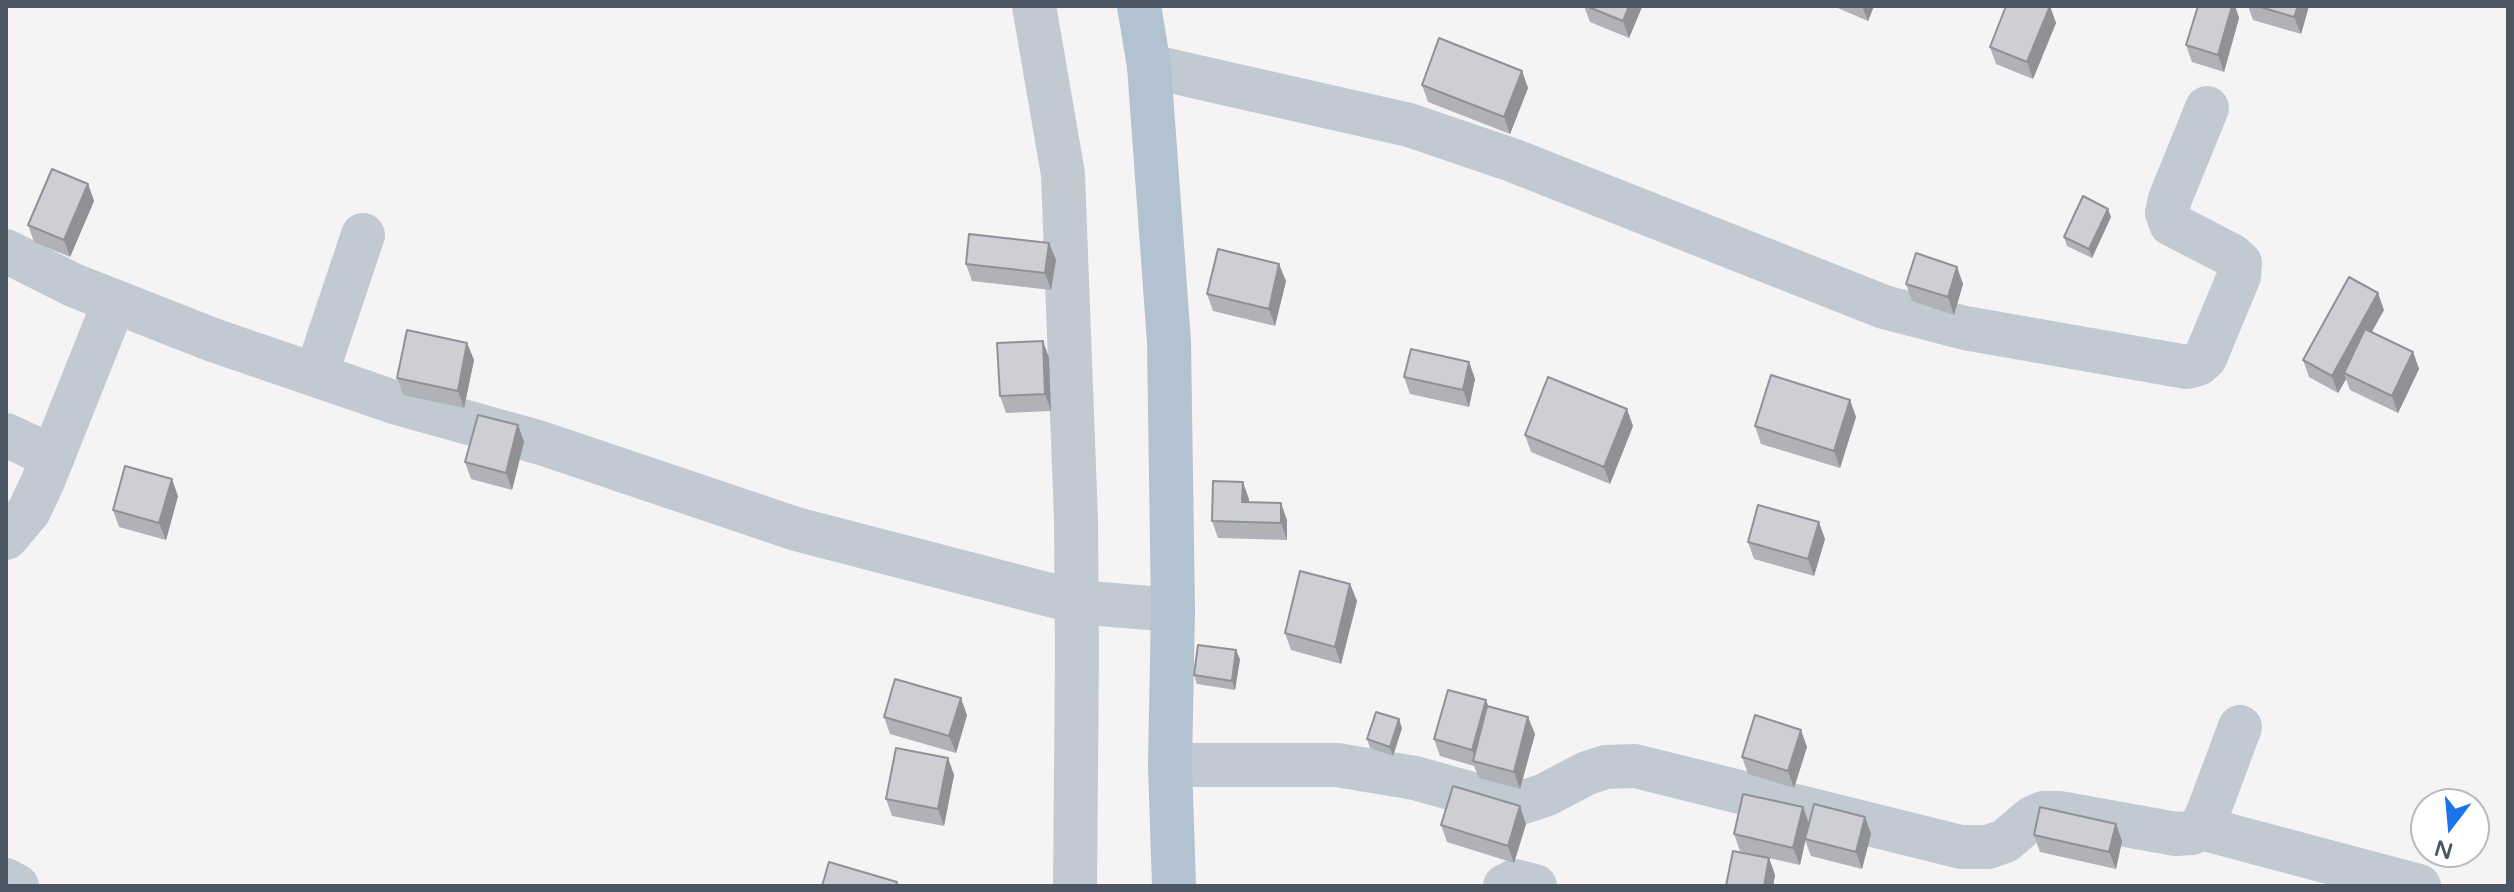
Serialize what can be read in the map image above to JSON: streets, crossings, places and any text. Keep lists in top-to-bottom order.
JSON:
{
  "north": "bottom"
}
